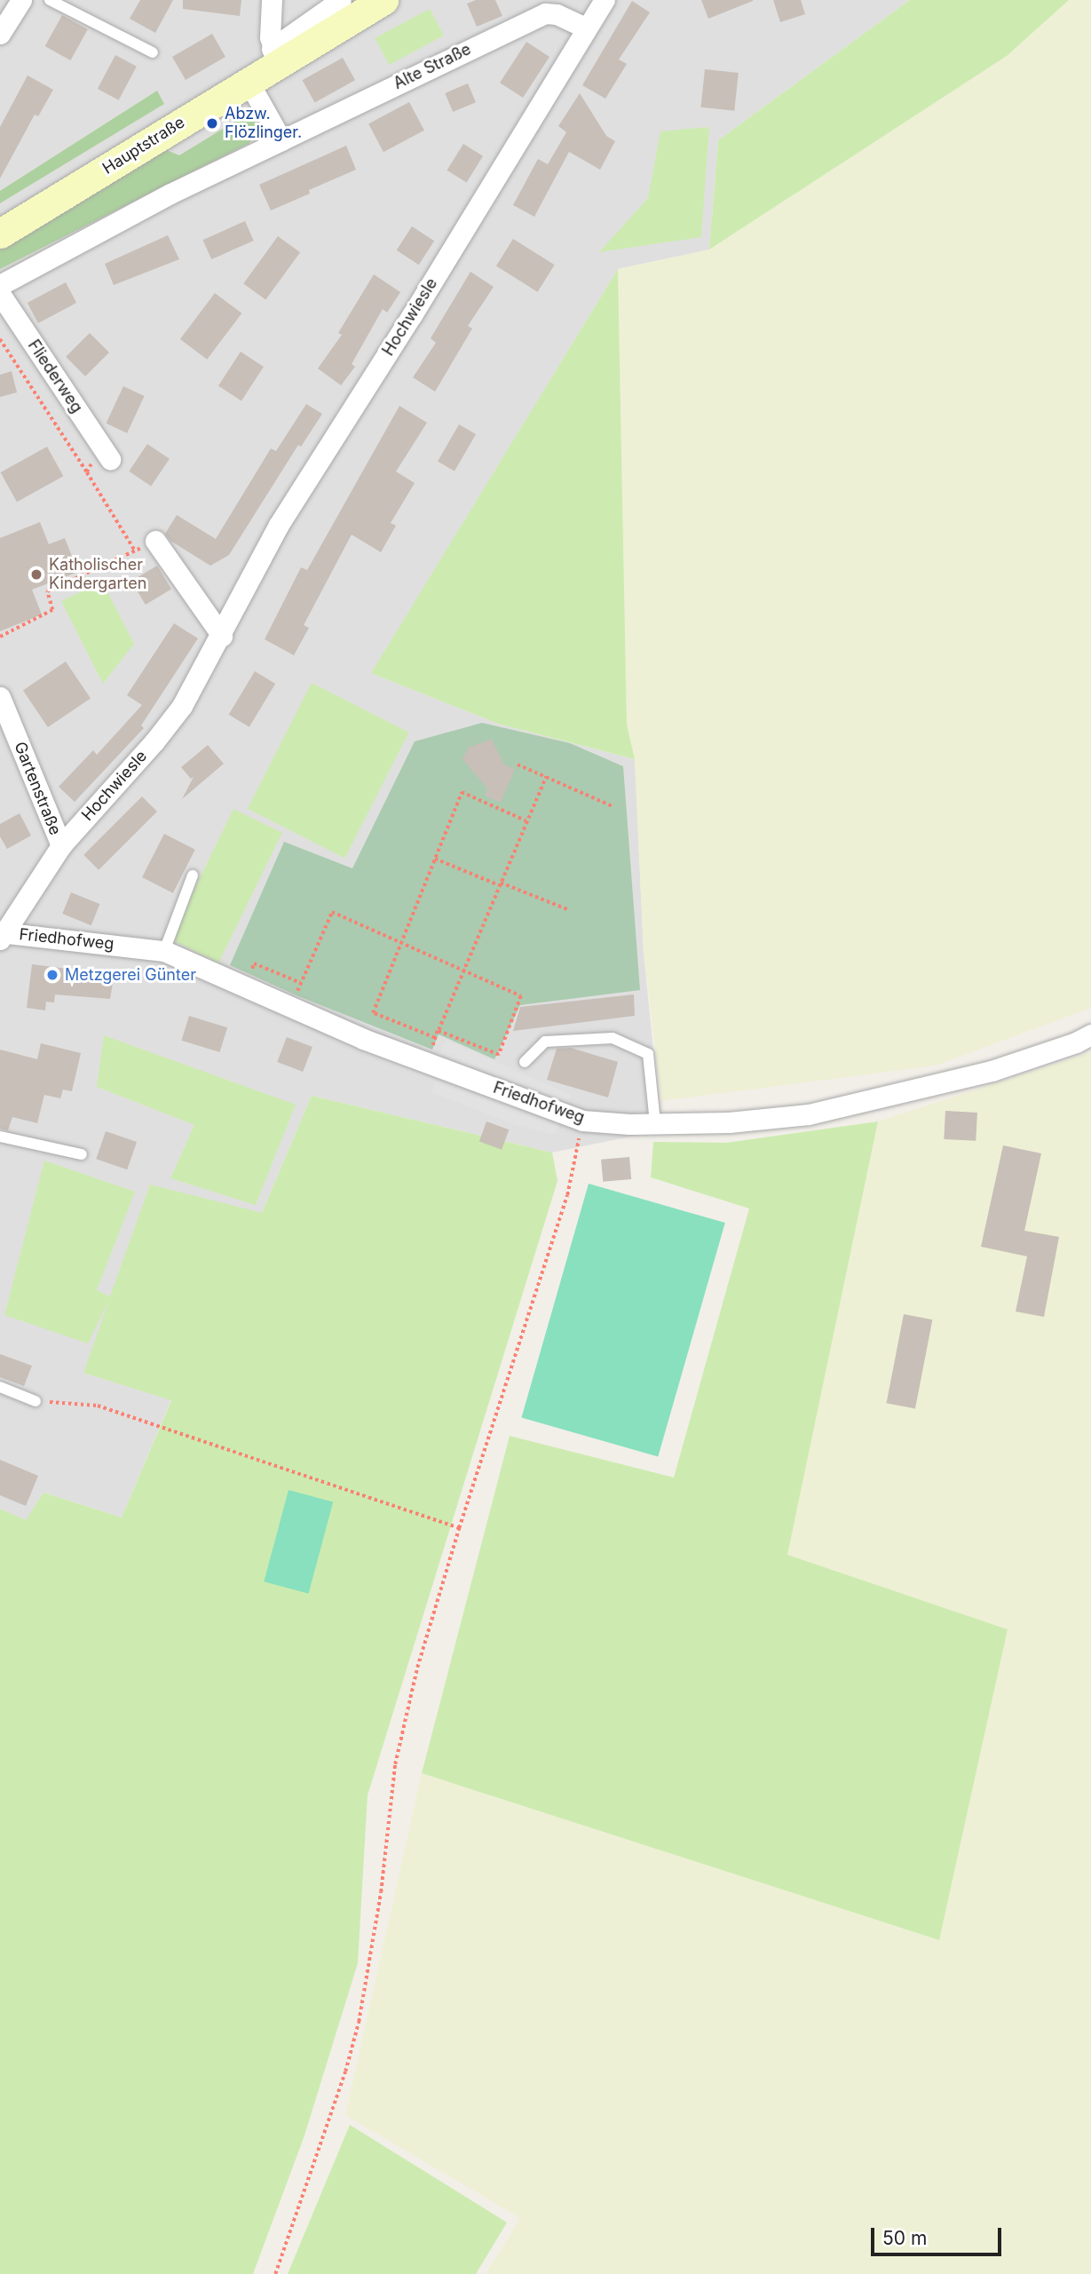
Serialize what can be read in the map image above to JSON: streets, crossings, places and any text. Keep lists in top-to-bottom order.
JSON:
{
  "streets": {
    "street": [
      "Alte Straße",
      "Hauptstraße",
      "Hochwiesle",
      "Fliederweg",
      "Gartenstraße",
      "Friedhofweg"
    ]
  },
  "crossings": [
    ["Alte Straße", "Hochwiesle"],
    ["Hochwiesle", "Gartenstraße"],
    ["Hochwiesle", "Friedhofweg"]
  ],
  "places": ["Abzw. Flözlinger.", "Katholischer Kindergarten", "Metzgerei Günter"],
  "scale_bar": "50 m"
}
